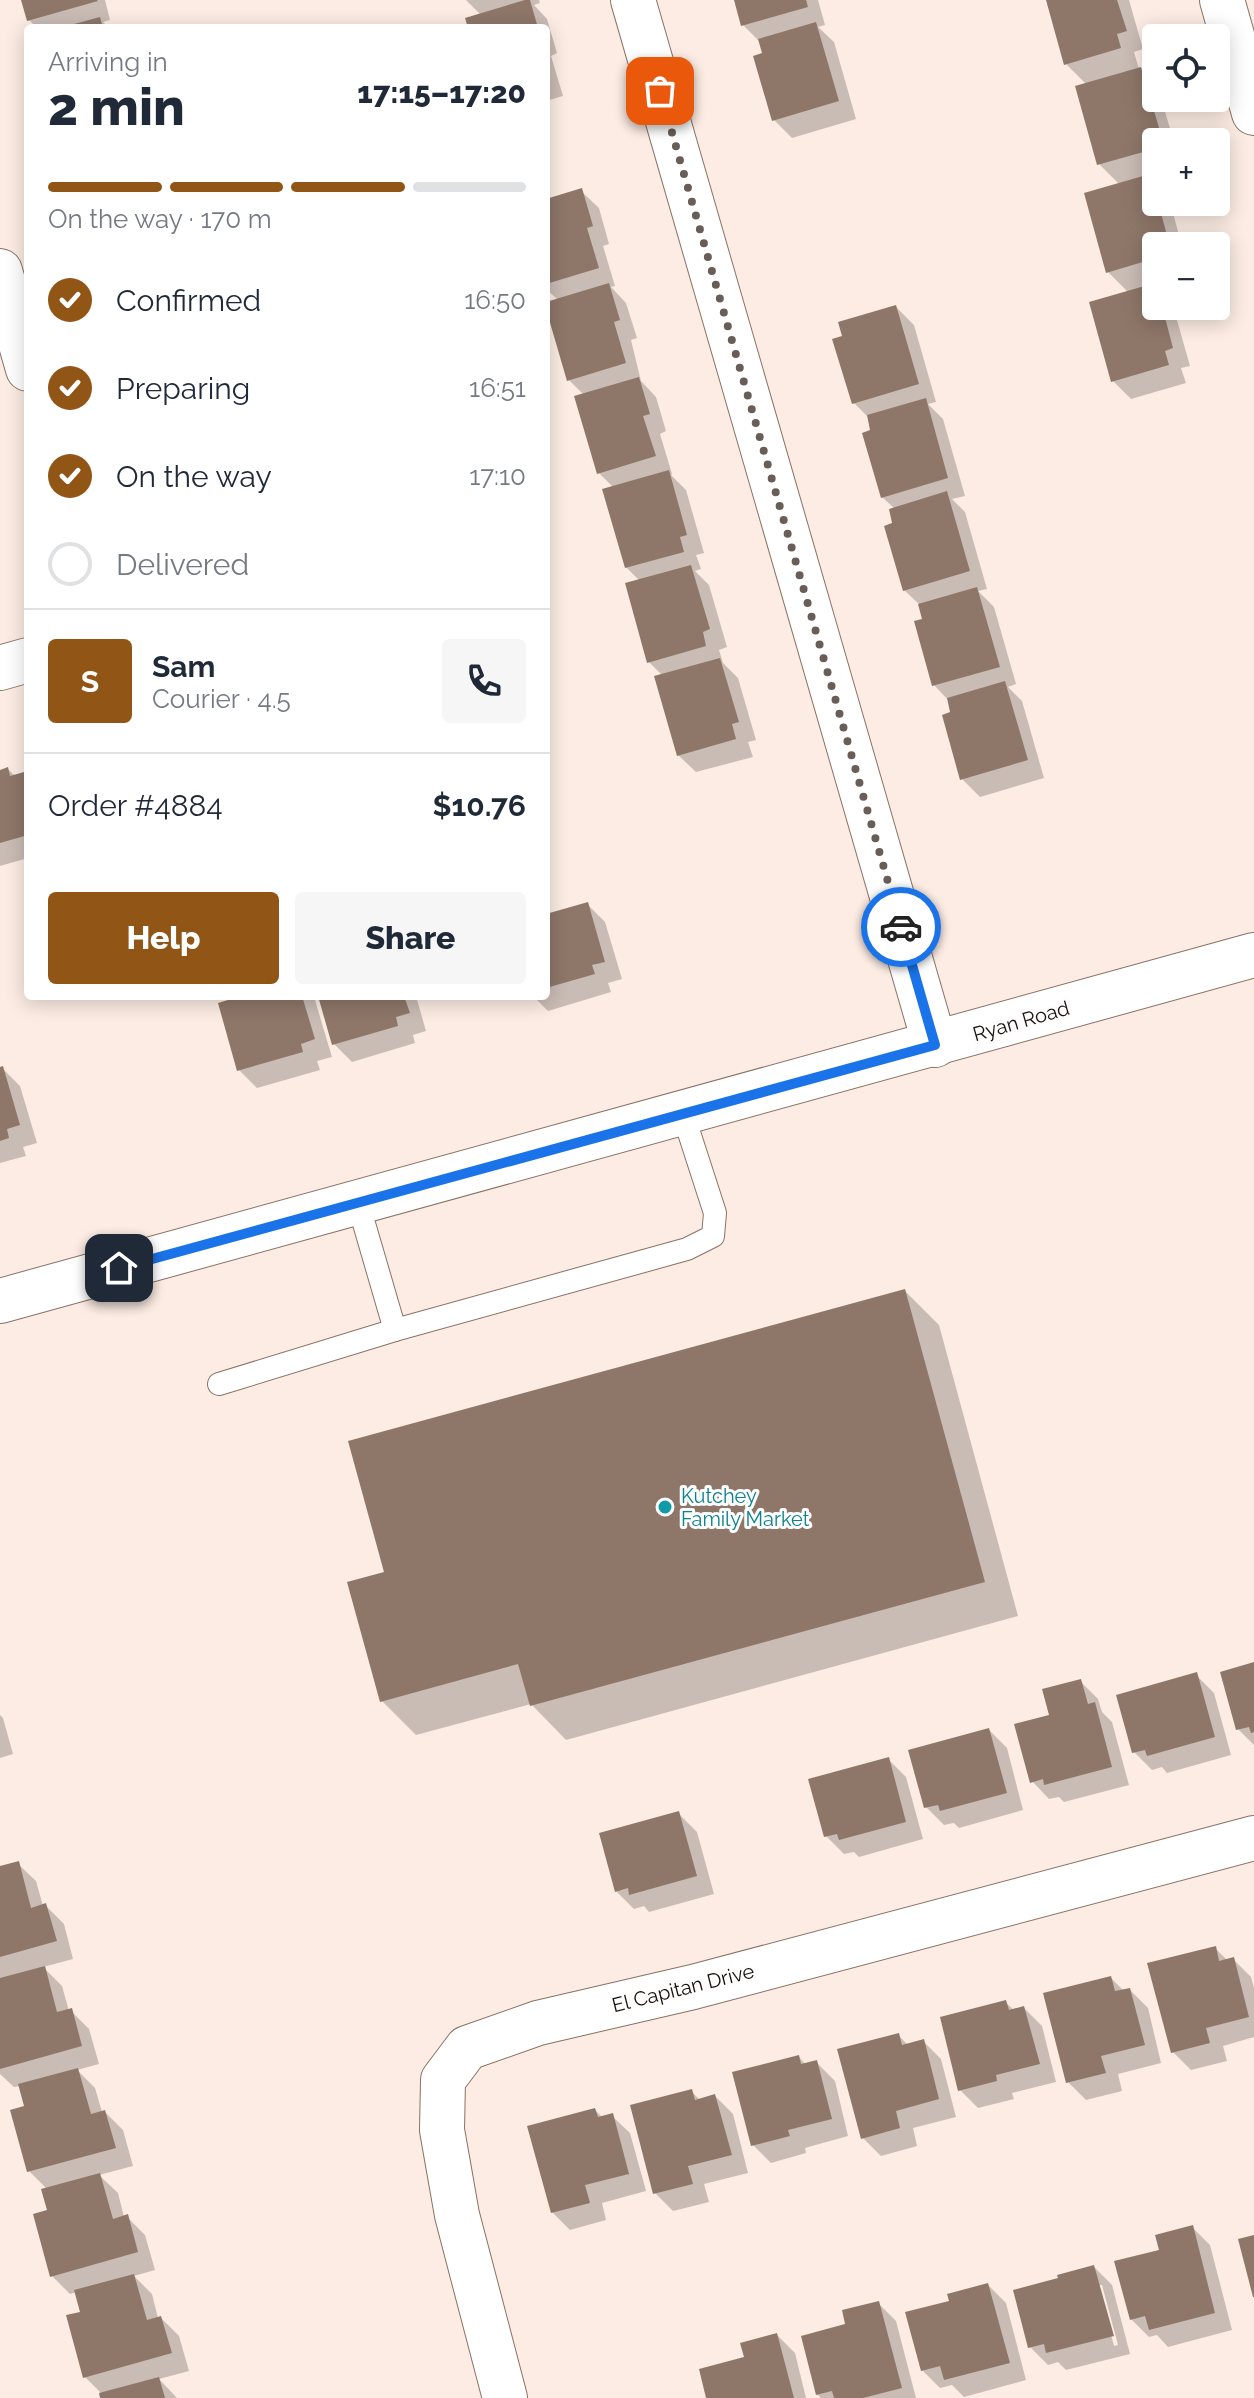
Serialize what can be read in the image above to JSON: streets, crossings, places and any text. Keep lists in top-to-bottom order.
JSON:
{
  "streets": {
    "street": ["Ryan Road", "El Capitan Drive"]
  },
  "places": ["Kutchey Family Market"],
  "page": {
    "map_buttons": ["+", "−"],
    "heading": ["2 min", "Arriving in", "17:15–17:20"],
    "panel": [
      "Sam",
      "Courier · 4.5",
      "Order #4884",
      "$10.76"
    ],
    "bar": "On the way · 170 m",
    "list": [
      ["Confirmed", "16:50"],
      ["Preparing", "16:51"],
      ["On the way", "17:10"],
      "Delivered"
    ],
    "round": "S",
    "buttons": ["Help", "Share"]
  }
}
